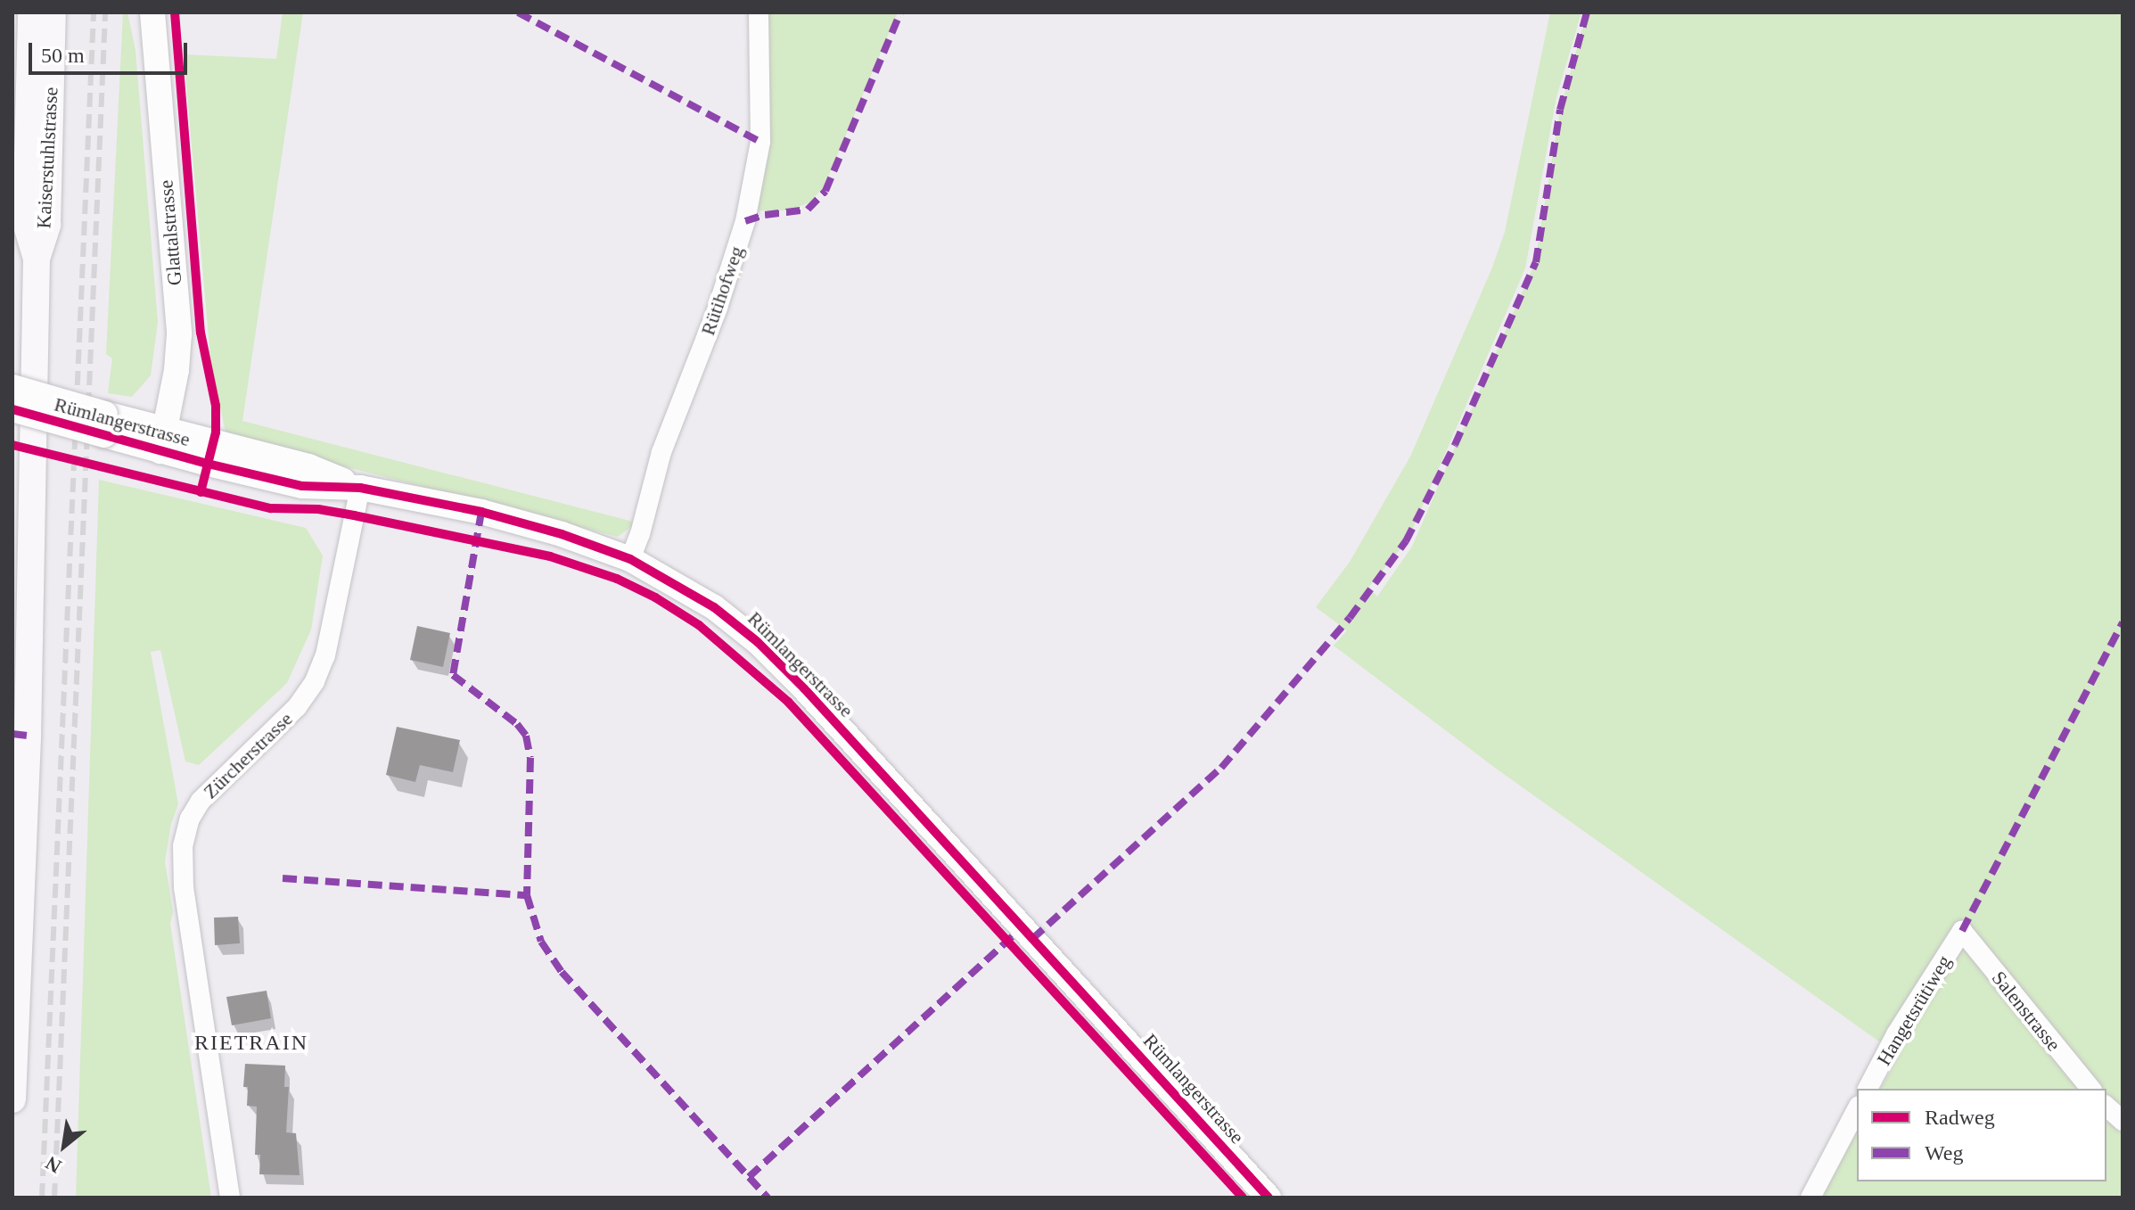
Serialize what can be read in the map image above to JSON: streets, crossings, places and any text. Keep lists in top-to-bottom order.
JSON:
{
  "streets": {
    "main road": ["Kaiserstuhlstrasse"],
    "street": [
      "Glattalstrasse",
      "Rütihofweg",
      "Rümlangerstrasse",
      "Zürcherstrasse",
      "Hangetsrütiweg",
      "Salenstrasse"
    ]
  },
  "crossings": [
    ["Glattalstrasse", "Rümlangerstrasse"],
    ["Rütihofweg", "Rümlangerstrasse"],
    ["Rümlangerstrasse", "Zürcherstrasse"],
    ["Hangetsrütiweg", "Salenstrasse"]
  ],
  "districts": ["RIETRAIN"],
  "legend": ["Radweg", "Weg"],
  "scale_bar": "50 m",
  "north": "bottom left"
}
